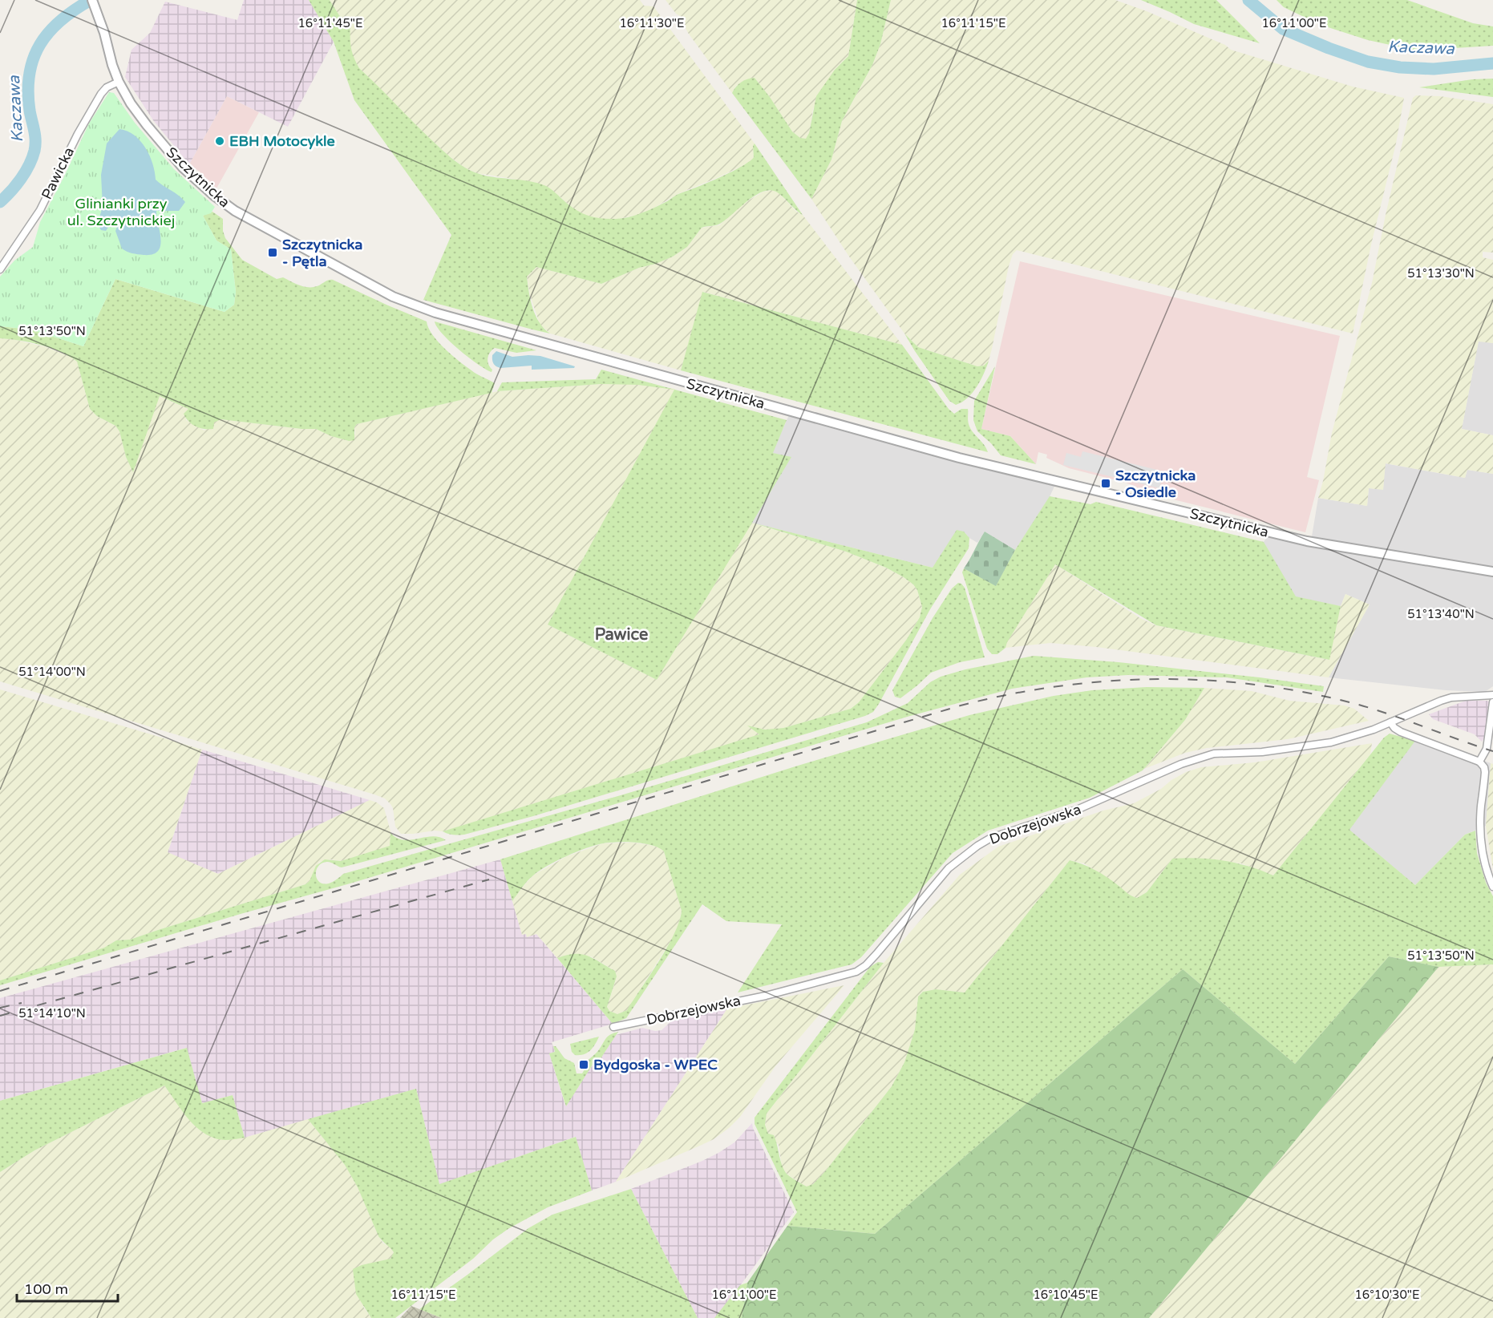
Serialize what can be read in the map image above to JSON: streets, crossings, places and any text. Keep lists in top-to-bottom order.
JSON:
{
  "streets": {
    "street": ["Pawicka", "Szczytnicka", "Dobrzejowska"]
  },
  "crossings": [
    ["Pawicka", "Szczytnicka"]
  ],
  "districts": ["Pawice"],
  "water": ["Kaczawa"],
  "parks": ["Glinianki przy ul. Szczytnickiej"],
  "places": {
    "other": ["EBH Motocykle"],
    "transit": ["Szczytnicka - Pętla", "Szczytnicka - Osiedle", "Bydgoska - WPEC"]
  },
  "scale_bar": "100 m",
  "coordinates": [
    "16°11'45\"E",
    "16°11'30\"E",
    "16°11'15\"E",
    "16°11'00\"E",
    "51°13'30\"N",
    "51°13'50\"N",
    "51°13'40\"N",
    "51°14'00\"N",
    "51°14'10\"N",
    "16°10'45\"E",
    "16°10'30\"E"
  ]
}
